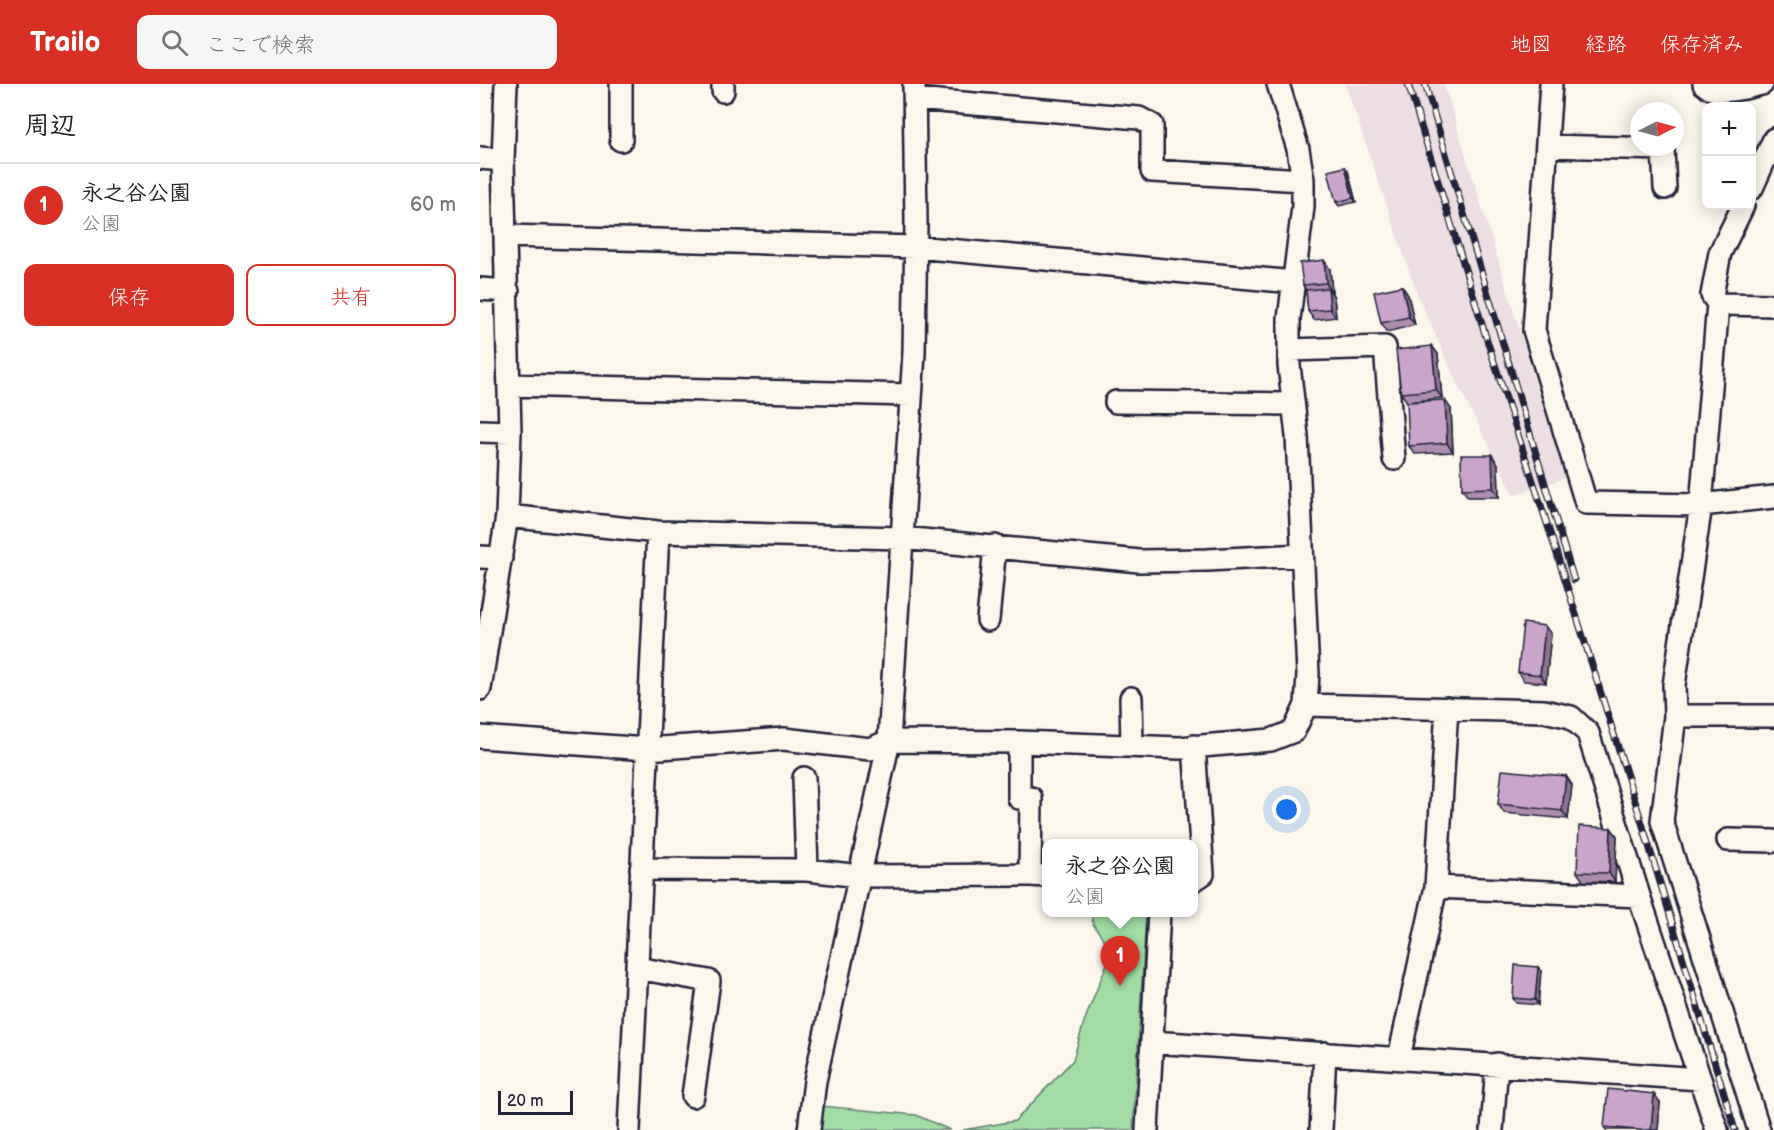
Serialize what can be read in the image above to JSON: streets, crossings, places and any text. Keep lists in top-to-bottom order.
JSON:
{
  "scale_bar": "20 m",
  "north": "right",
  "page": {
    "header": "Trailo",
    "search": "ここで検索",
    "nav": ["地図", "経路", "保存済み"],
    "heading": "周辺",
    "map_buttons": ["+", "−"],
    "list": [
      {
        "mark": "1",
        "name": "永之谷公園",
        "note": "公園",
        "value": "60 m"
      }
    ],
    "buttons": ["保存", "共有"],
    "popup": ["永之谷公園", "公園"],
    "pins": "1",
    "scale": "20 m"
  }
}
